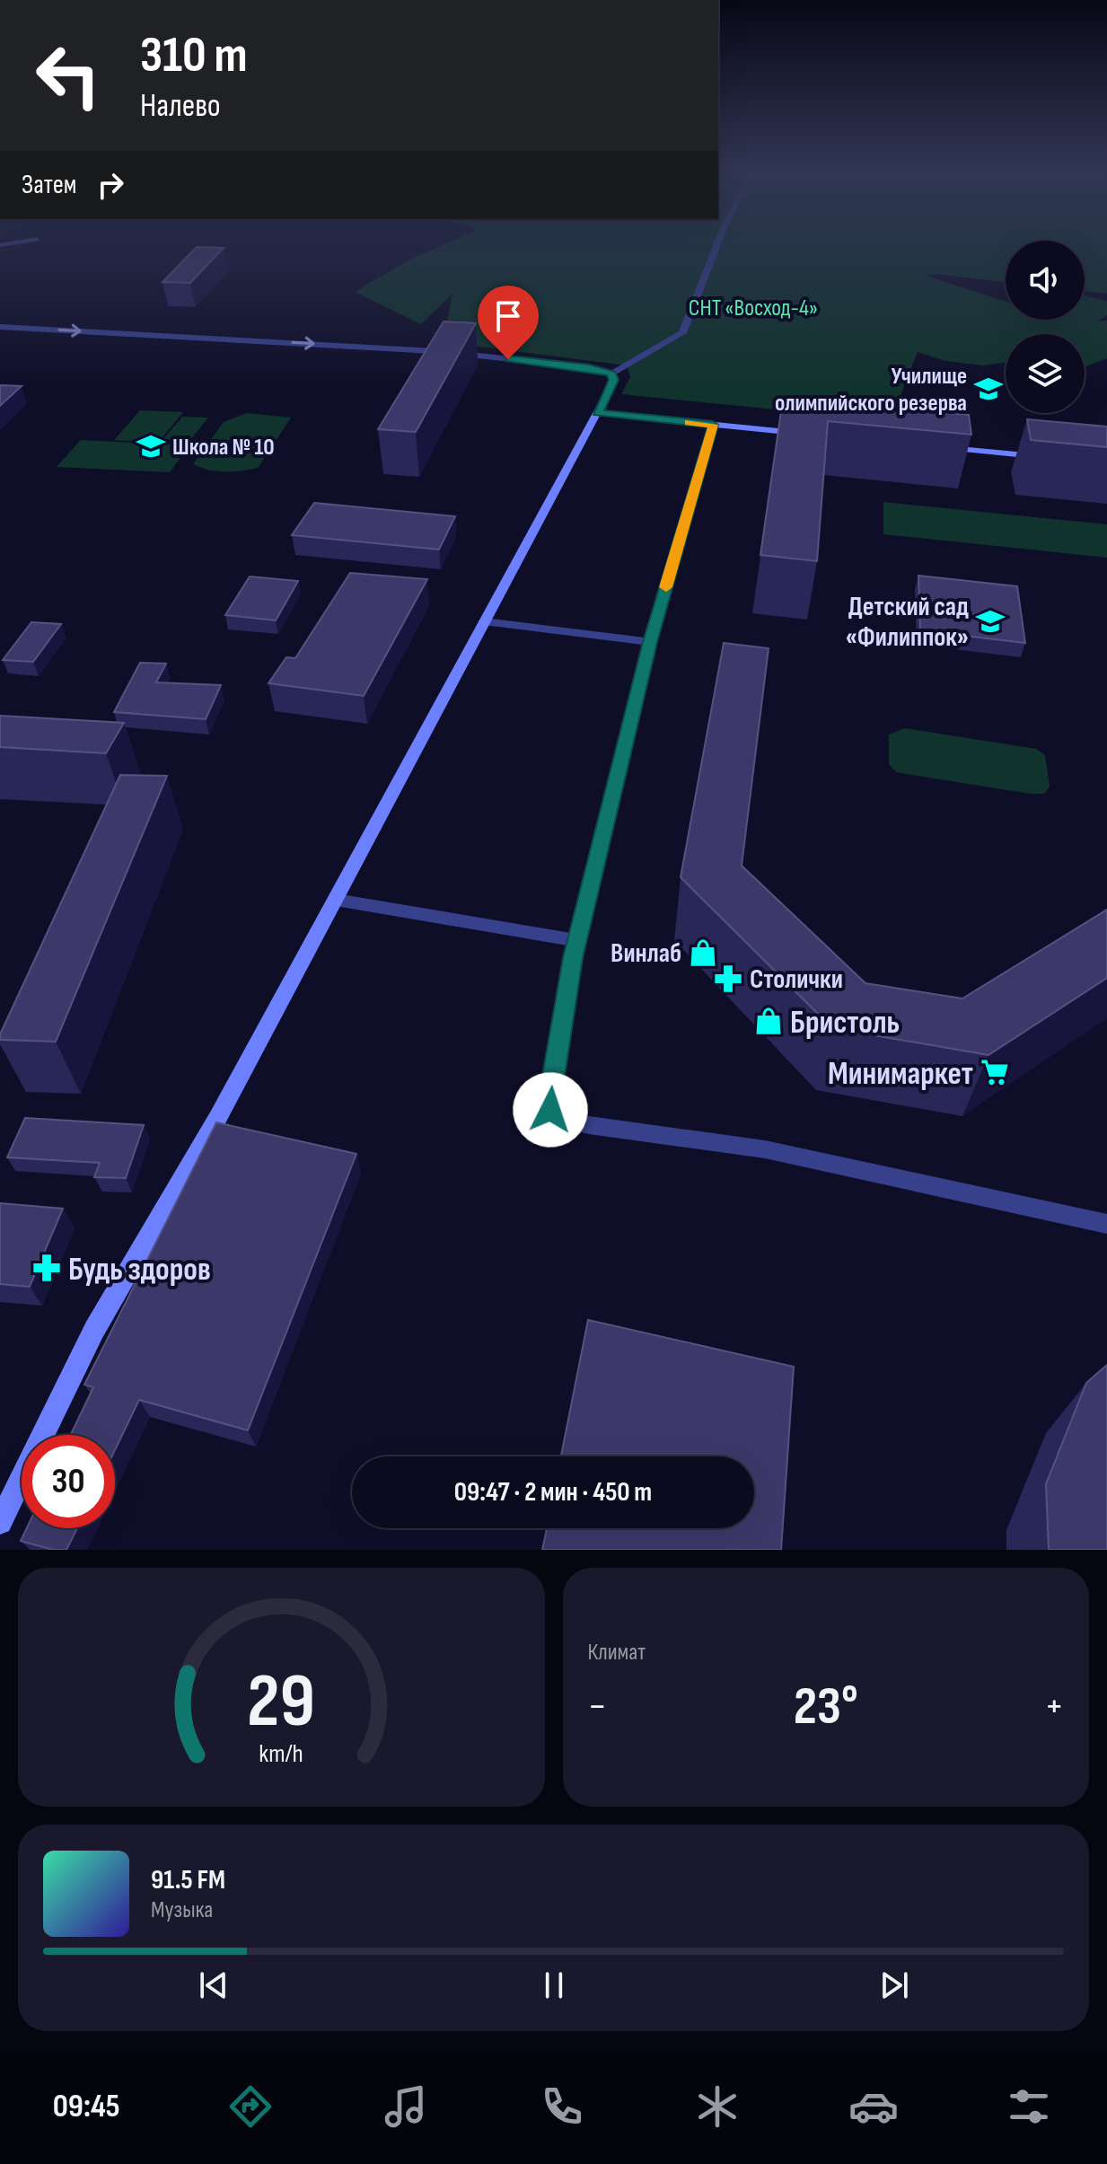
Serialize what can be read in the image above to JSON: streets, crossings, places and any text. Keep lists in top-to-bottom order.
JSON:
{
  "parks": ["СНТ «Восход-4»"],
  "places": {
    "school or university": ["Училище олимпийского резерва", "Школа № 10", "Детский сад «Филиппок»"],
    "shop": ["Винлаб", "Бристоль"],
    "pharmacy": ["Столички", "Будь здоров"],
    "supermarket": ["Минимаркет"]
  },
  "page": {
    "turn": ["310 m", "Налево"],
    "then": "Затем",
    "limit": "30",
    "trip": "09:47 · 2 мин · 450 m",
    "tile": "Климат",
    "heat": ["−", "23°", "+"],
    "song": ["91.5 FM", "Музыка"],
    "tabs": "09:45",
    "gauge": ["29", "km/h"]
  }
}
